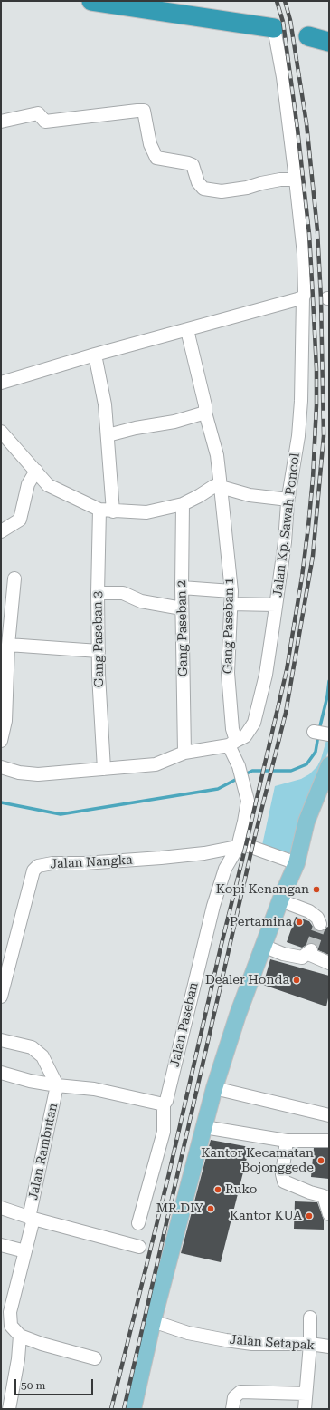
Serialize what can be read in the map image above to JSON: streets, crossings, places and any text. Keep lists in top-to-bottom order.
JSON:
{
  "streets": {
    "street": [
      "Jalan Kp. Sawah Poncol",
      "Gang Paseban 1",
      "Gang Paseban 2",
      "Gang Paseban 3",
      "Jalan Nangka",
      "Jalan Paseban",
      "Jalan Rambutan",
      "Jalan Setapak"
    ]
  },
  "crossings": [
    ["Jalan Kp. Sawah Poncol", "Gang Paseban 1"],
    ["Jalan Kp. Sawah Poncol", "Jalan Paseban"],
    ["Gang Paseban 1", "Jalan Paseban"],
    ["Jalan Nangka", "Jalan Paseban"],
    ["Jalan Paseban", "Jalan Rambutan"]
  ],
  "places": [
    "Kopi Kenangan",
    "Pertamina",
    "Dealer Honda",
    "Kantor Kecamatan Bojonggede",
    "Ruko",
    "MR.DIY",
    "Kantor KUA"
  ],
  "scale_bar": "50 m"
}
